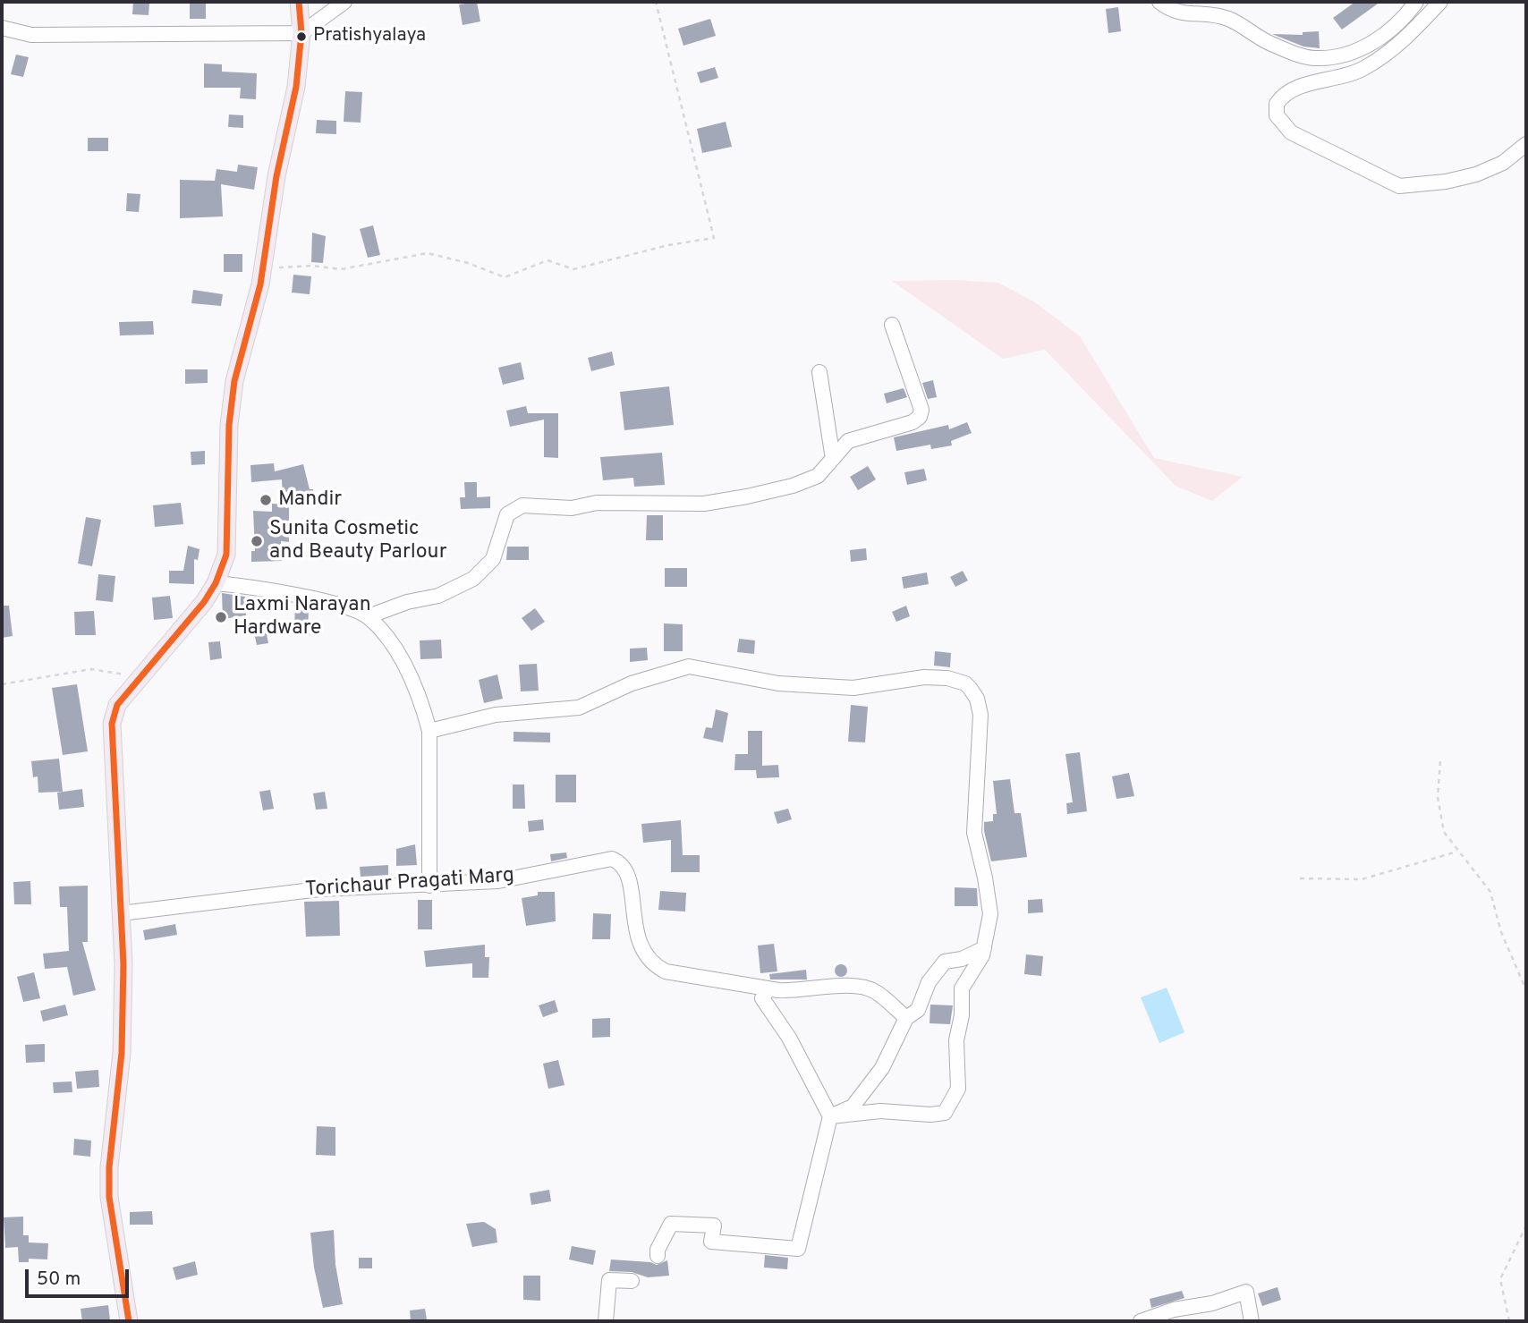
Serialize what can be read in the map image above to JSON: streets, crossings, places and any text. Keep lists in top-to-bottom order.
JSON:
{
  "streets": {
    "street": ["Torichaur Pragati Marg"]
  },
  "places": [
    "Pratishyalaya",
    "Mandir",
    "Sunita Cosmetic and Beauty Parlour",
    "Laxmi Narayan Hardware"
  ],
  "scale_bar": "50 m"
}
